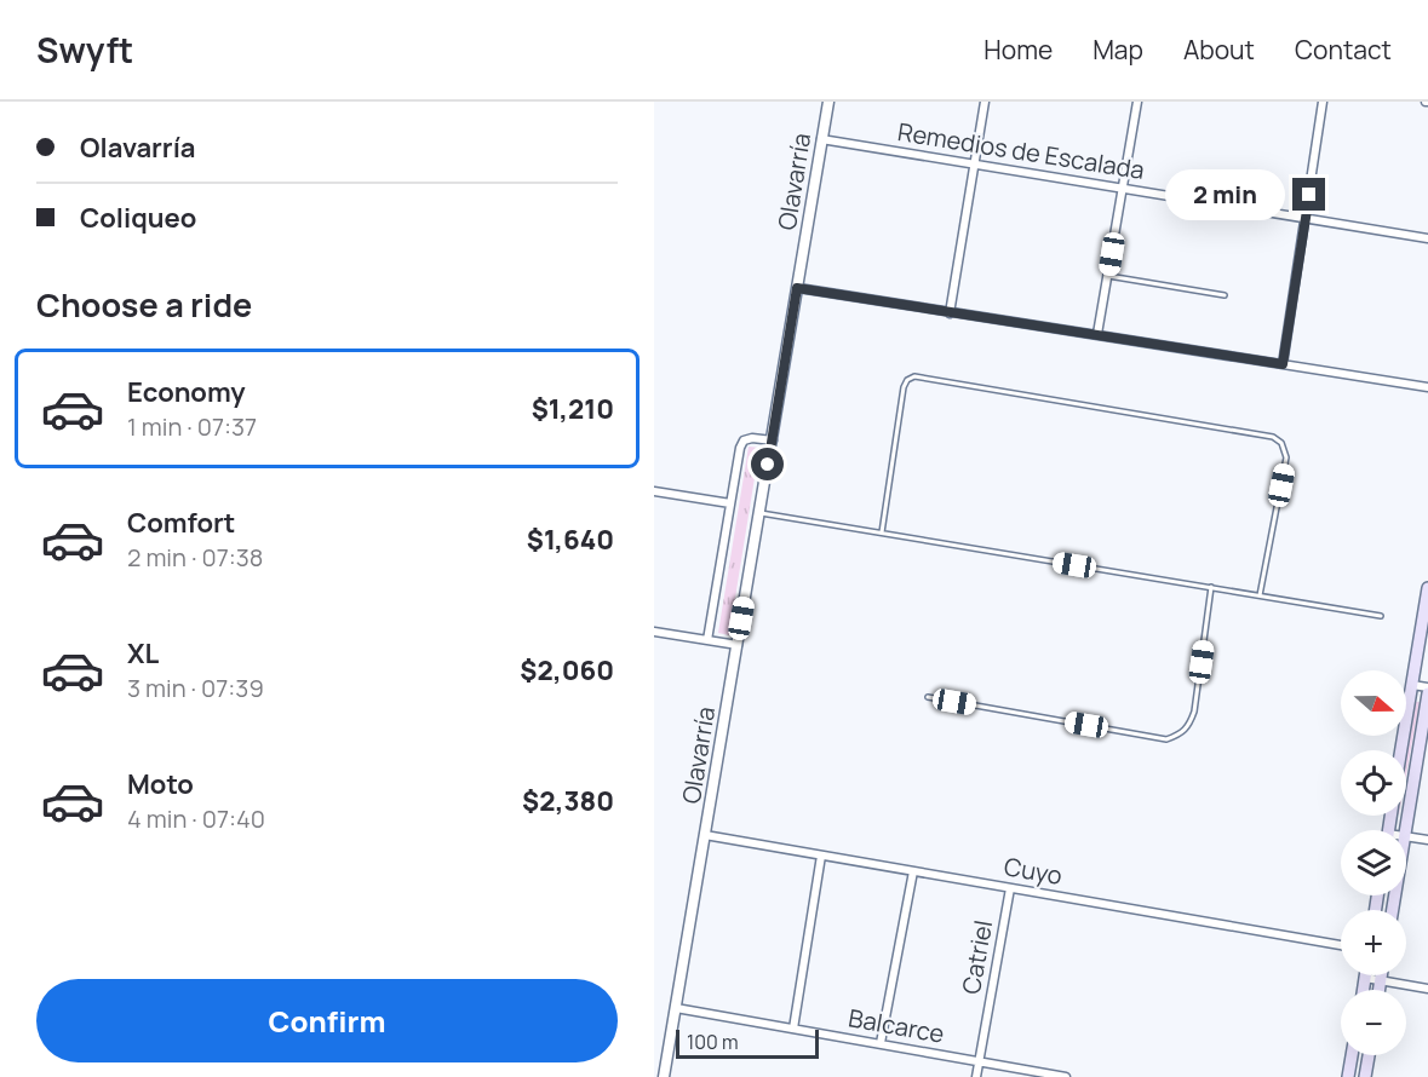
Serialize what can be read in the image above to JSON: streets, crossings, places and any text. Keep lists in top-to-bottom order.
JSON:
{
  "streets": {
    "street": [
      "Remedios de Escalada",
      "Olavarría",
      "Cuyo",
      "Catriel",
      "Balcarce"
    ]
  },
  "crossings": [
    ["Remedios de Escalada", "Olavarría"],
    ["Olavarría", "Cuyo"],
    ["Olavarría", "Balcarce"],
    ["Cuyo", "Catriel"],
    ["Catriel", "Balcarce"]
  ],
  "scale_bar": "100 m",
  "north": "right",
  "page": {
    "header": "Swyft",
    "nav": [
      "Home",
      "Map",
      "About",
      "Contact"
    ],
    "banner": ["Olavarría", "Coliqueo"],
    "bubble": "2 min",
    "heading": "Choose a ride",
    "list": [
      {
        "name": "Economy",
        "note": "1 min · 07:37",
        "value": "$1,210"
      },
      {
        "name": "Comfort",
        "note": "2 min · 07:38",
        "value": "$1,640"
      },
      {
        "name": "XL",
        "note": "3 min · 07:39",
        "value": "$2,060"
      },
      {
        "name": "Moto",
        "note": "4 min · 07:40",
        "value": "$2,380"
      }
    ],
    "map_buttons": ["+", "−"],
    "buttons": "Confirm",
    "scale": "100 m"
  }
}
